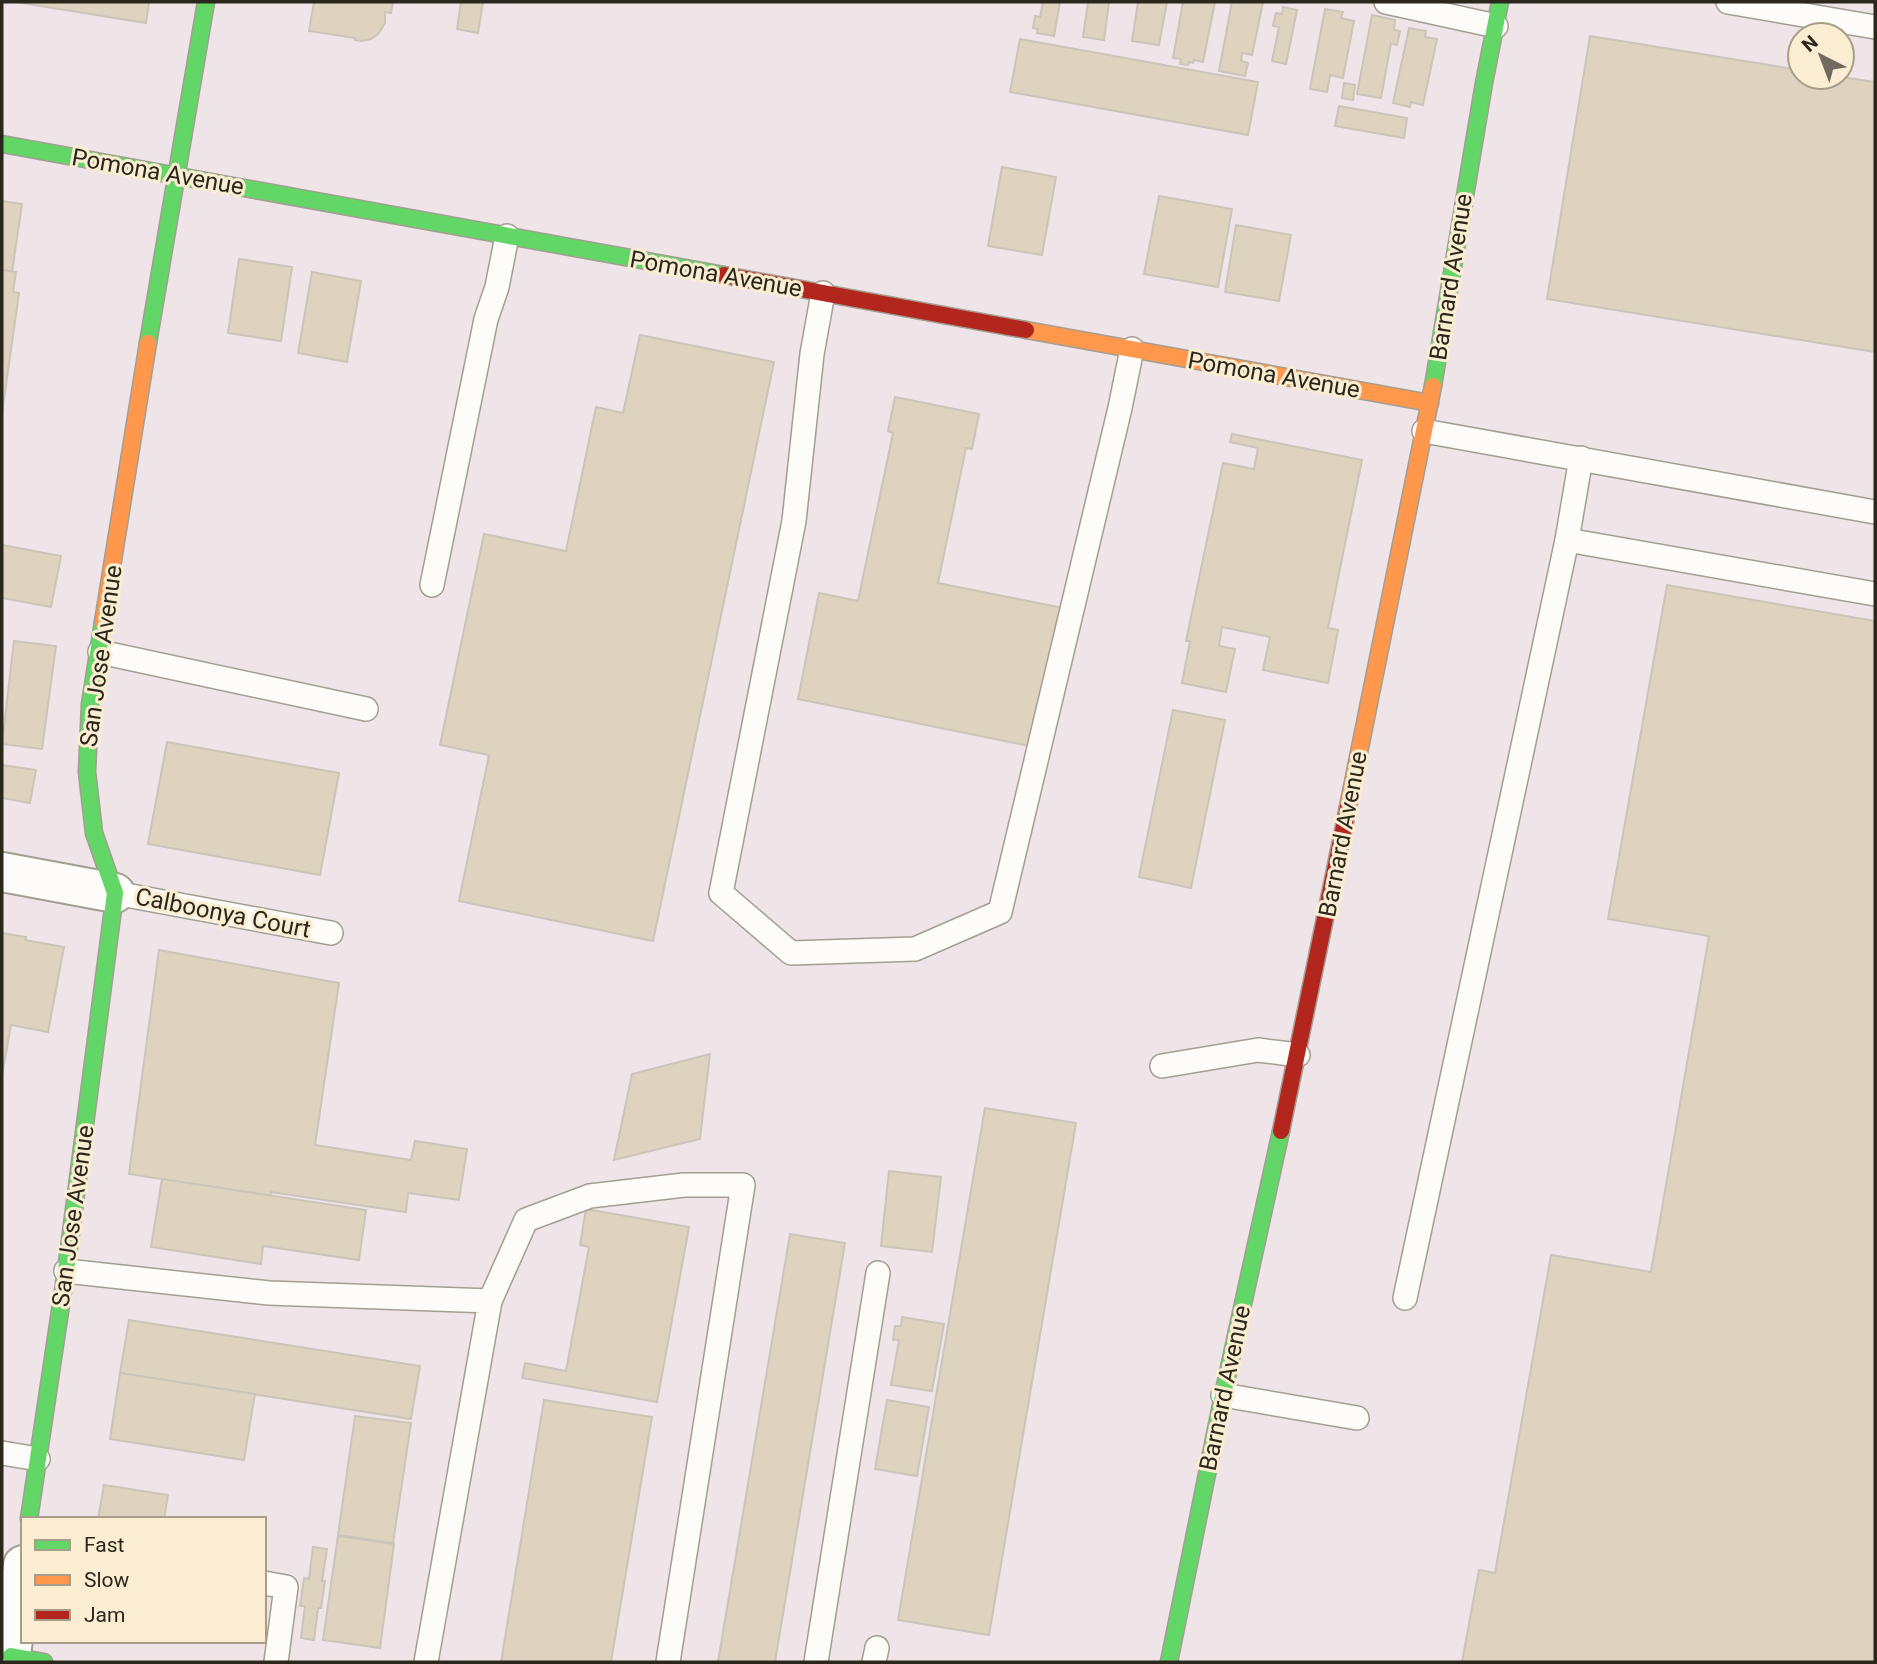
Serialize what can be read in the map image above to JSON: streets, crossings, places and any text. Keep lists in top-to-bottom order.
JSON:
{
  "streets": {
    "street": ["Pomona Avenue", "Barnard Avenue", "San Jose Avenue"],
    "lane": ["Calboonya Court"]
  },
  "crossings": [
    ["Pomona Avenue", "Barnard Avenue"],
    ["Pomona Avenue", "San Jose Avenue"],
    ["San Jose Avenue", "Calboonya Court"]
  ],
  "legend": ["Fast", "Slow", "Jam"],
  "north": "top left"
}
